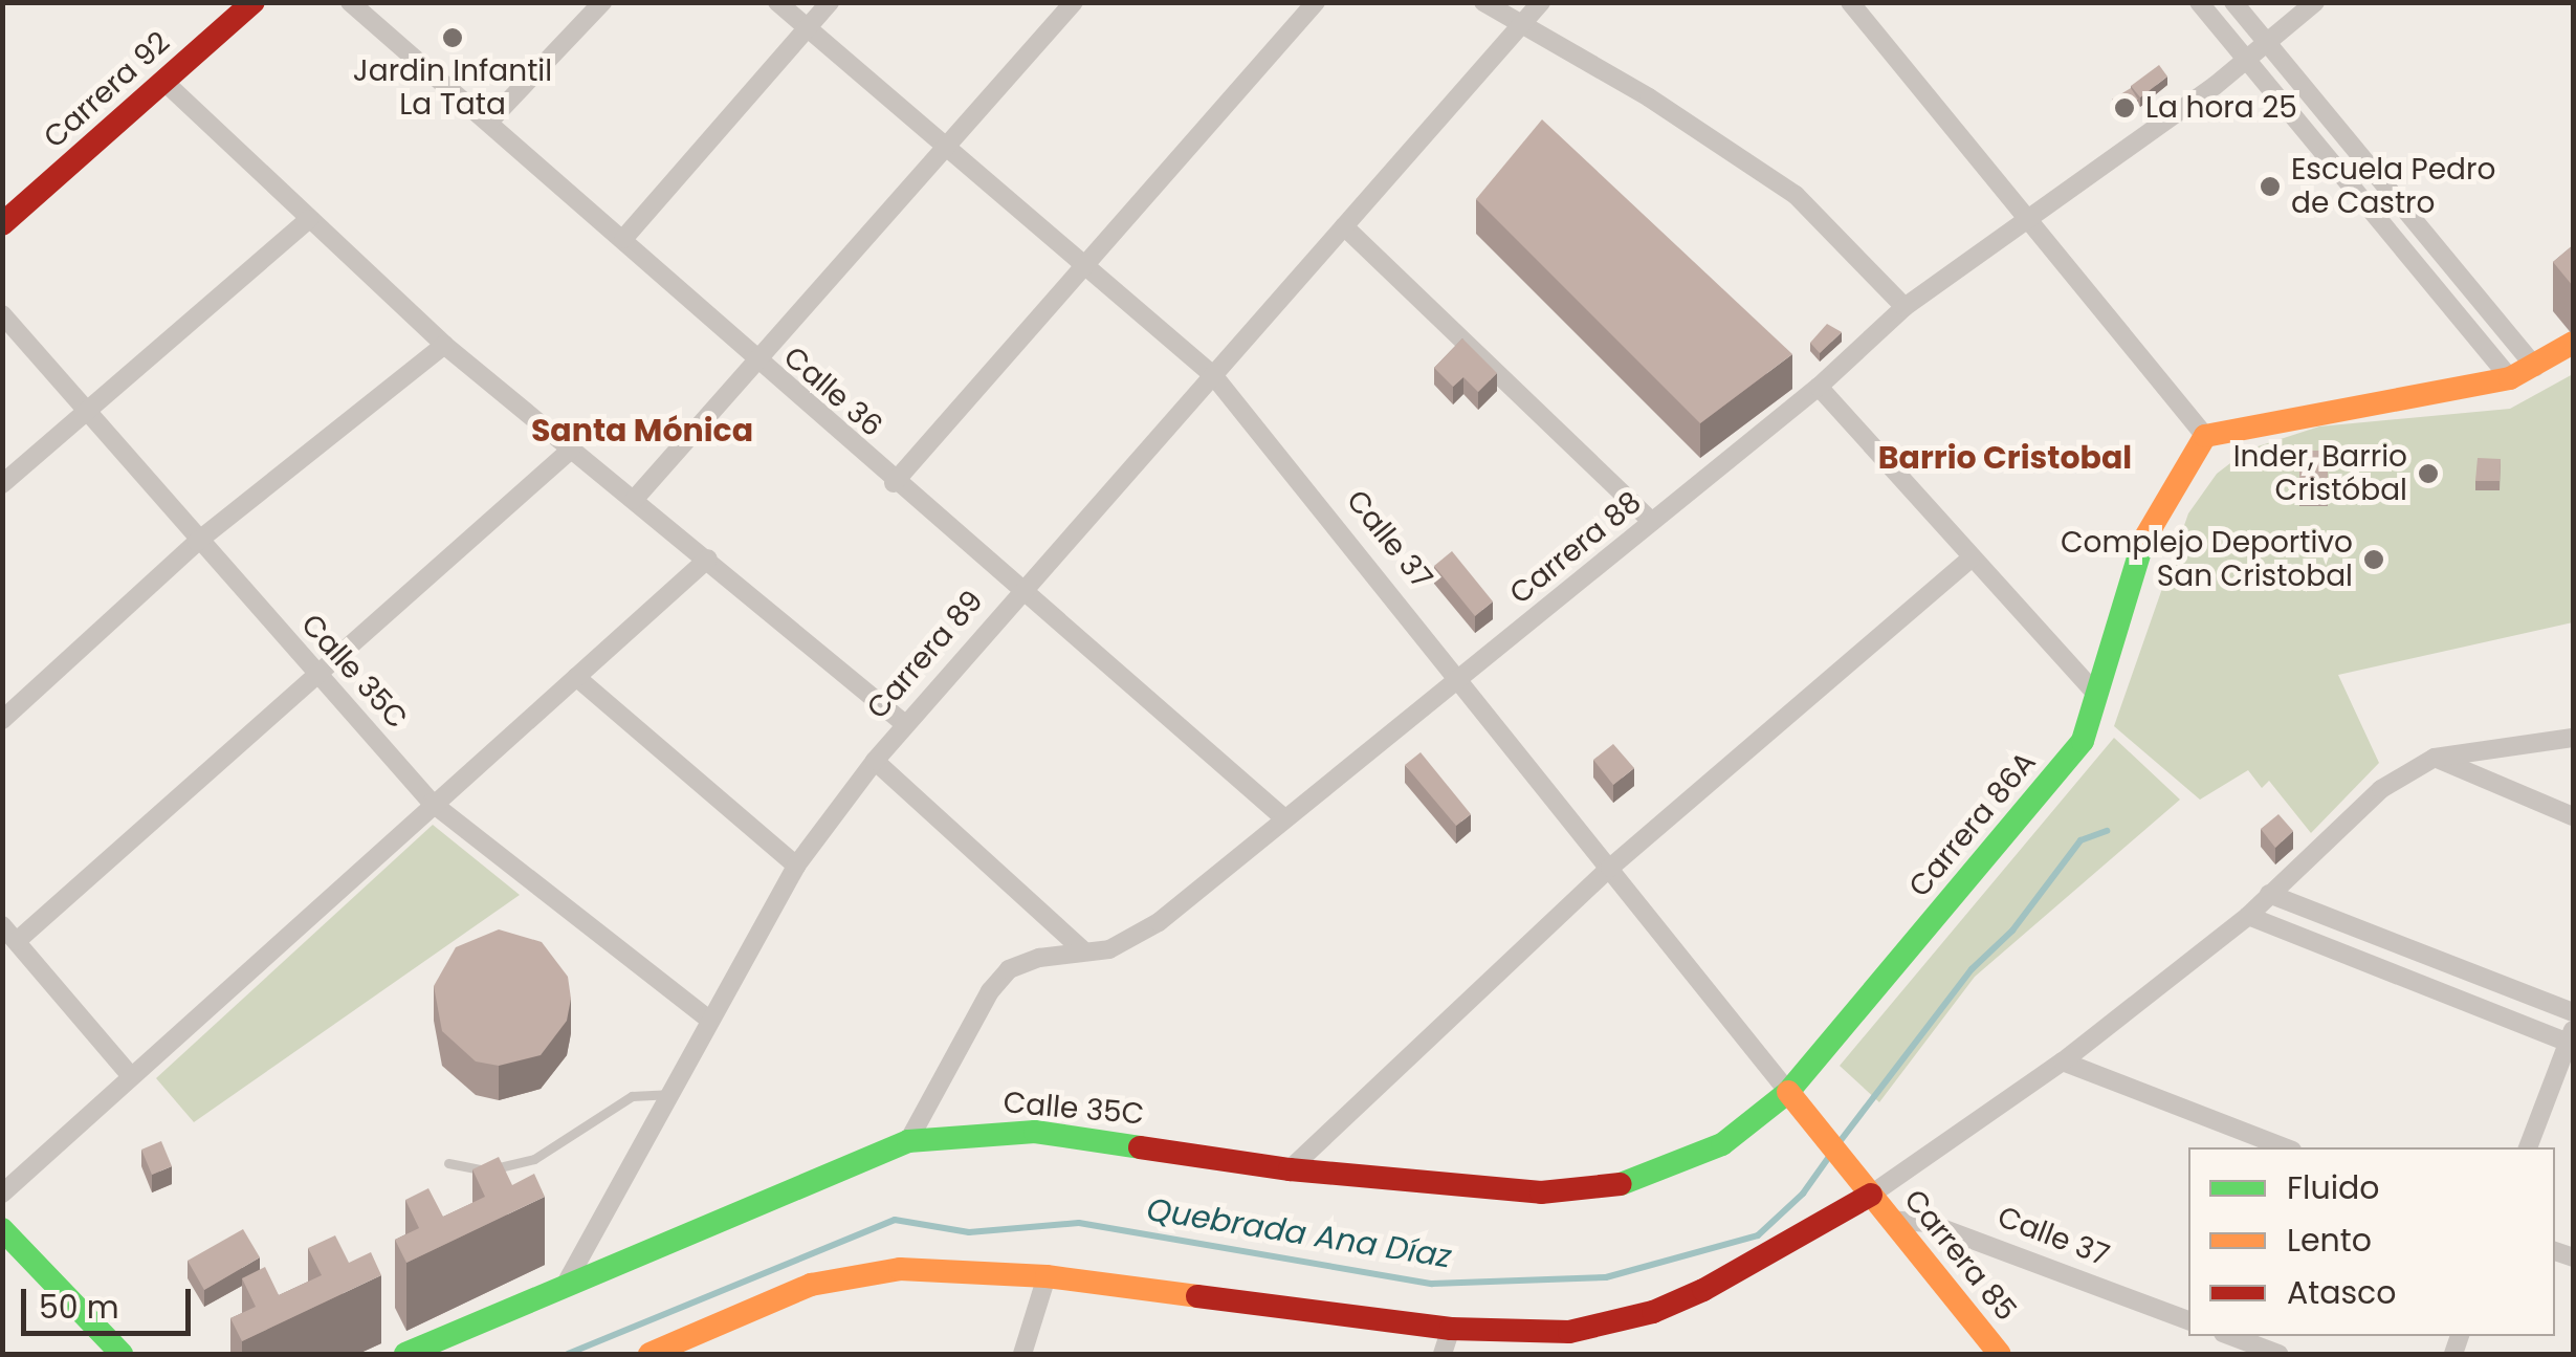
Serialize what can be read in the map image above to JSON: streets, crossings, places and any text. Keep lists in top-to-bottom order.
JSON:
{
  "streets": {
    "street": [
      "Carrera 92",
      "Calle 36",
      "Calle 37",
      "Carrera 88",
      "Carrera 89",
      "Calle 35C",
      "Carrera 86A",
      "Carrera 85"
    ]
  },
  "crossings": [
    ["Calle 36", "Carrera 88"],
    ["Calle 36", "Carrera 89"],
    ["Calle 37", "Carrera 88"],
    ["Calle 37", "Carrera 89"],
    ["Calle 37", "Carrera 86A"],
    ["Calle 37", "Carrera 85"],
    ["Carrera 88", "Calle 35C"],
    ["Carrera 89", "Calle 35C"],
    ["Calle 35C", "Carrera 86A"]
  ],
  "districts": ["Santa Mónica", "Barrio Cristobal"],
  "water": ["Quebrada Ana Díaz"],
  "places": [
    "Jardin Infantil La Tata",
    "La hora 25",
    "Escuela Pedro de Castro",
    "Inder, Barrio Cristóbal",
    "Complejo Deportivo San Cristobal"
  ],
  "legend": ["Fluido", "Lento", "Atasco"],
  "scale_bar": "50 m"
}
